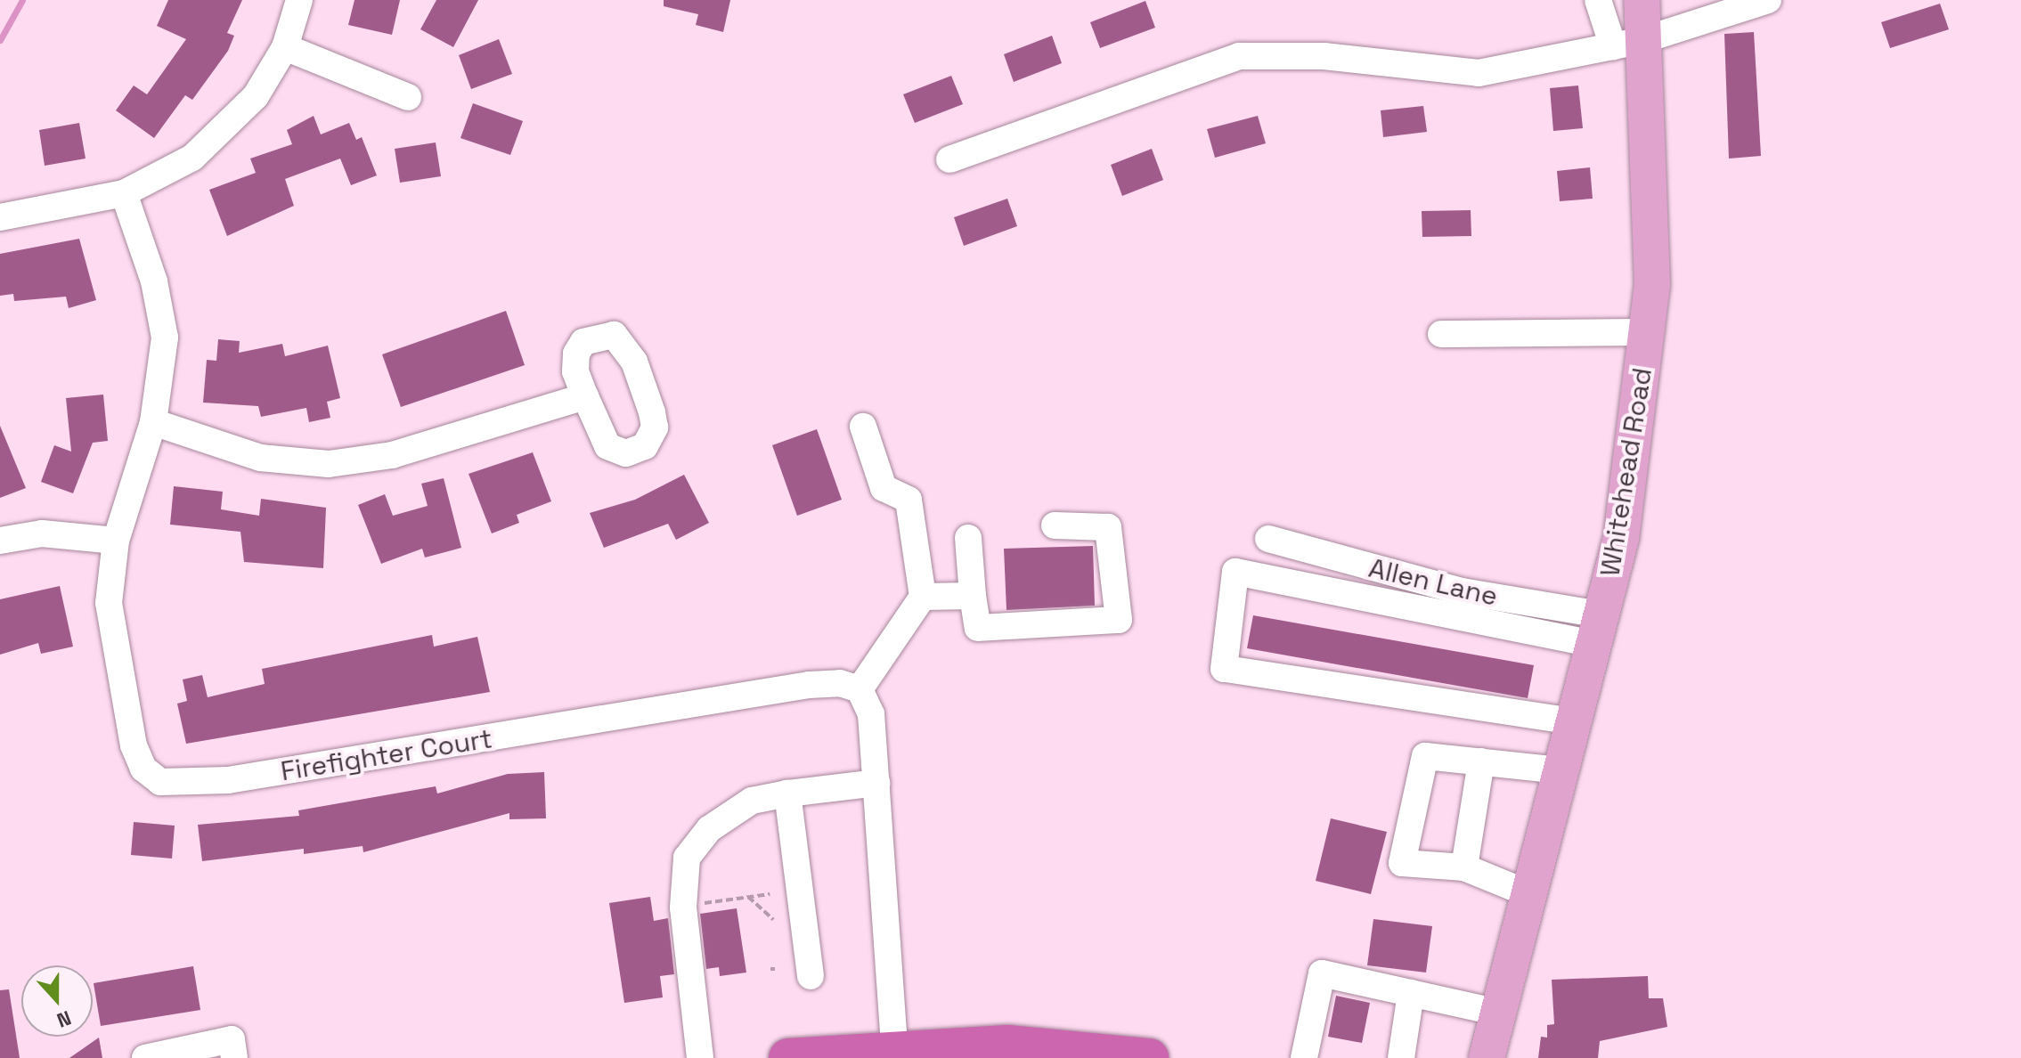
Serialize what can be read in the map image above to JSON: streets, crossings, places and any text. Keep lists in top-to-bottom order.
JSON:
{
  "streets": {
    "main road": ["Whitehead Road"],
    "street": ["Allen Lane", "Firefighter Court"]
  },
  "crossings": [
    ["Whitehead Road", "Allen Lane"]
  ],
  "north": "bottom"
}
